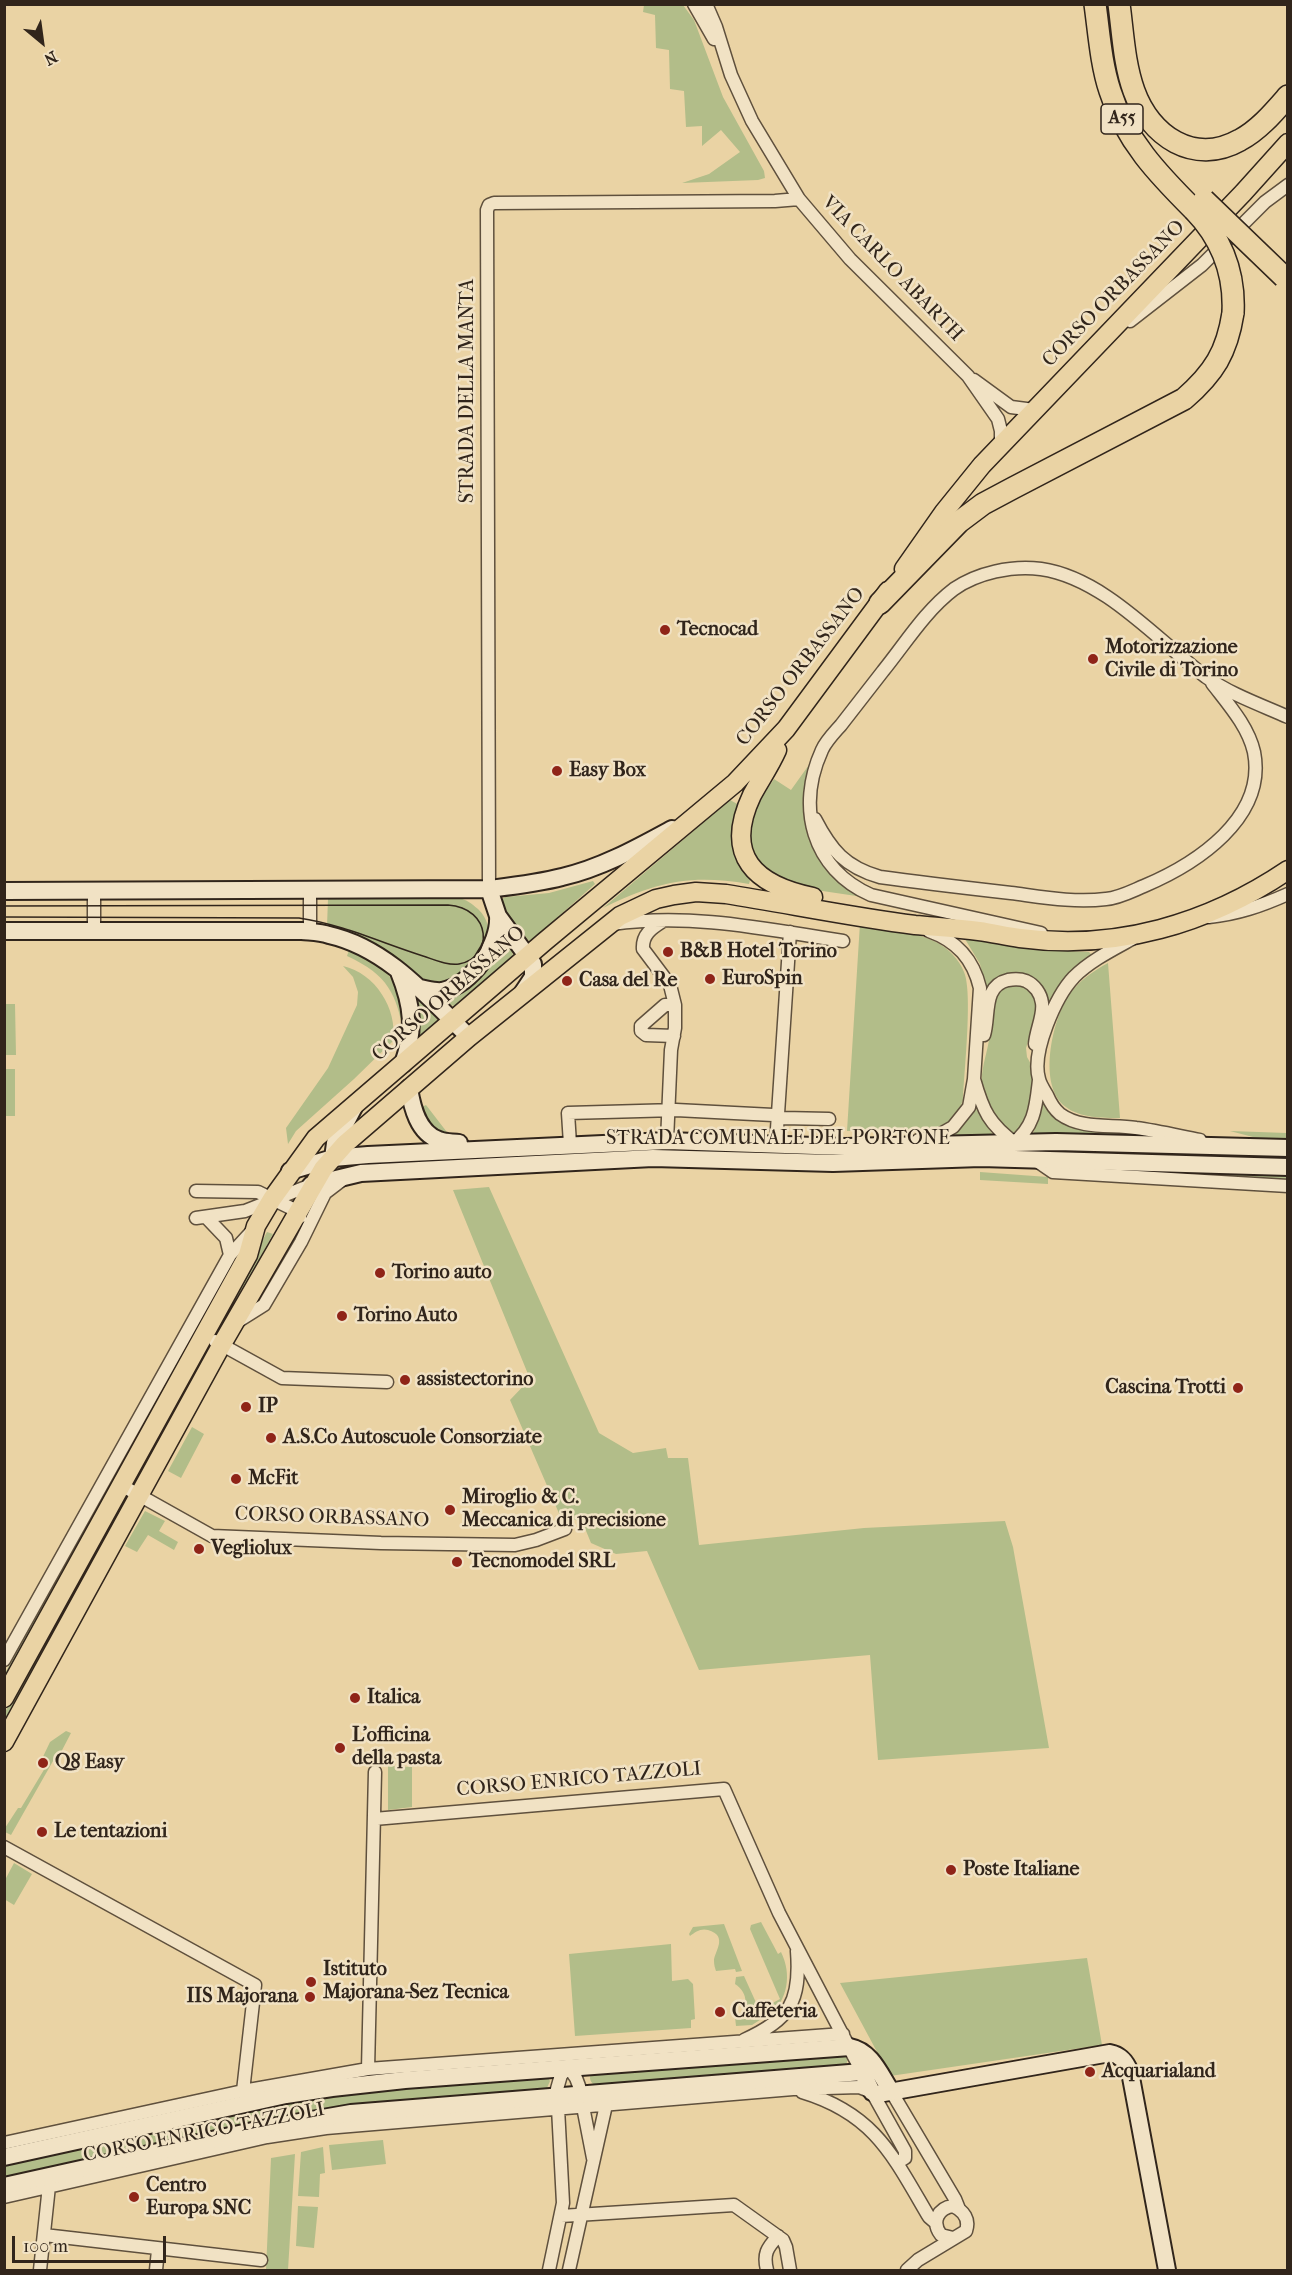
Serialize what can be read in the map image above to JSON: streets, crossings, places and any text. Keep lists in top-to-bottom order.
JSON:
{
  "streets": {
    "highway": ["A55"],
    "main road": ["CORSO ORBASSANO"],
    "street": [
      "VIA CARLO ABARTH",
      "STRADA DELLA MANTA",
      "STRADA COMUNALE DEL PORTONE",
      "CORSO ENRICO TAZZOLI"
    ]
  },
  "crossings": [
    ["VIA CARLO ABARTH", "CORSO ORBASSANO"],
    ["VIA CARLO ABARTH", "STRADA DELLA MANTA"],
    ["CORSO ORBASSANO", "STRADA COMUNALE DEL PORTONE"]
  ],
  "places": [
    "Tecnocad",
    "Motorizzazione Civile di Torino",
    "Easy Box",
    "B&B Hotel Torino",
    "EuroSpin",
    "Casa del Re",
    "Torino auto",
    "Torino Auto",
    "assistectorino",
    "Cascina Trotti",
    "IP",
    "A.S.Co Autoscuole Consorziate",
    "McFit",
    "Miroglio & C. Meccanica di precisione",
    "Vegliolux",
    "Tecnomodel SRL",
    "Italica",
    "L'officina della pasta",
    "Q8 Easy",
    "Le tentazioni",
    "Poste Italiane",
    "Istituto Majorana-Sez Tecnica",
    "IIS Majorana",
    "Caffeteria",
    "Acquarialand",
    "Centro Europa SNC"
  ],
  "scale_bar": "100 m",
  "north": "bottom right"
}
